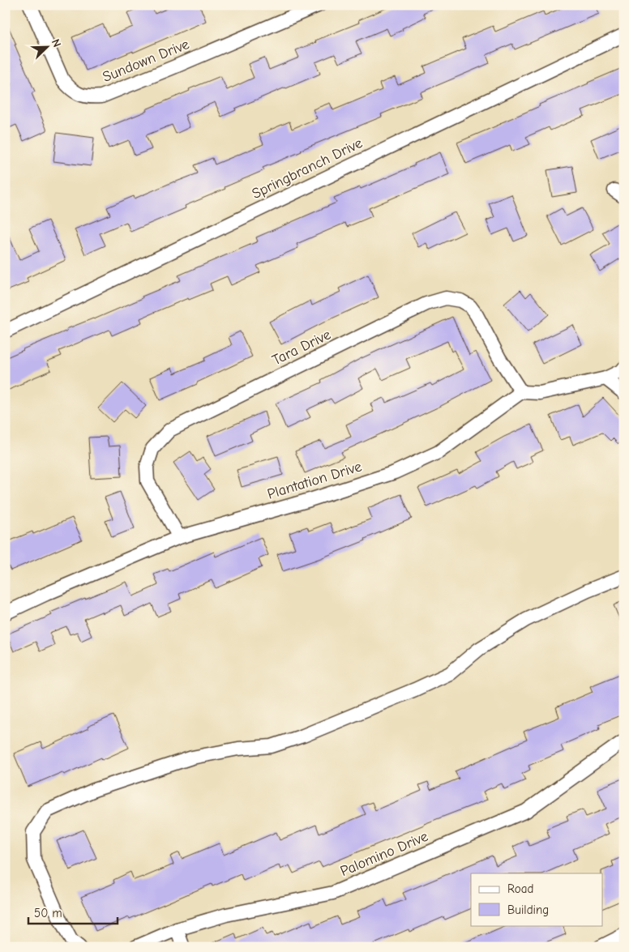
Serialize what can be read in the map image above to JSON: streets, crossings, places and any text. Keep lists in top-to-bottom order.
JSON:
{
  "streets": {
    "street": [
      "Sundown Drive",
      "Springbranch Drive",
      "Tara Drive",
      "Plantation Drive",
      "Palomino Drive"
    ]
  },
  "crossings": [
    ["Tara Drive", "Plantation Drive"]
  ],
  "legend": ["Road", "Building"],
  "scale_bar": "50 m",
  "north": "top right"
}
